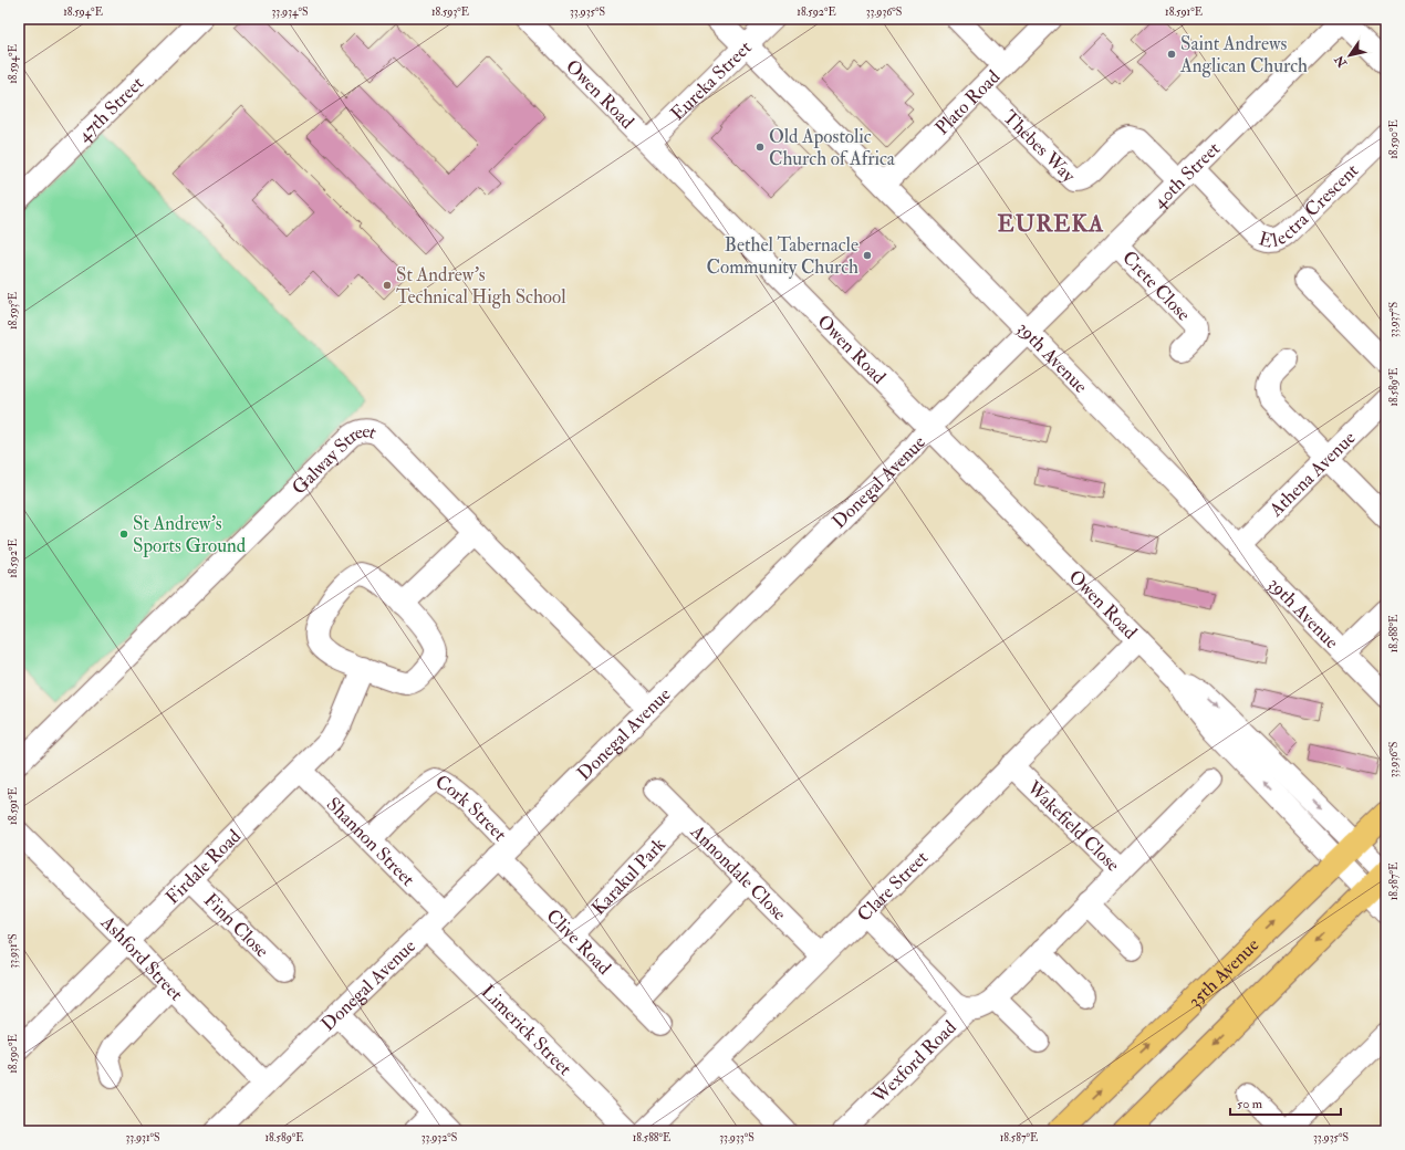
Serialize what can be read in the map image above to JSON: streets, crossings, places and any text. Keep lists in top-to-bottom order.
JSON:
{
  "streets": {
    "main road": ["35th Avenue"],
    "street": [
      "Eureka Street",
      "Owen Road",
      "Plato Road",
      "47th Street",
      "Thebes Way",
      "40th Street",
      "Electra Crescent",
      "Crete Close",
      "39th Avenue",
      "Galway Street",
      "Athena Avenue",
      "Donegal Avenue",
      "Cork Street",
      "Wakefield Close",
      "Shannon Street",
      "Firdale Road",
      "Annondale Close",
      "Karakul Park",
      "Clare Street",
      "Finn Close",
      "Clive Road",
      "Ashford Street",
      "Limerick Street",
      "Wexford Road"
    ]
  },
  "crossings": [
    ["Eureka Street", "Owen Road"],
    ["Eureka Street", "39th Avenue"],
    ["Owen Road", "Donegal Avenue"],
    ["Owen Road", "Clare Street"],
    ["Owen Road", "35th Avenue"],
    ["Plato Road", "Thebes Way"],
    ["Plato Road", "39th Avenue"],
    ["Thebes Way", "40th Street"],
    ["Thebes Way", "Electra Crescent"],
    ["40th Street", "Electra Crescent"],
    ["40th Street", "Crete Close"],
    ["40th Street", "39th Avenue"],
    ["40th Street", "Donegal Avenue"],
    ["39th Avenue", "Athena Avenue"],
    ["39th Avenue", "Donegal Avenue"],
    ["Galway Street", "Donegal Avenue"],
    ["Donegal Avenue", "Cork Street"],
    ["Donegal Avenue", "Shannon Street"],
    ["Donegal Avenue", "Clive Road"],
    ["Donegal Avenue", "Ashford Street"],
    ["Donegal Avenue", "Limerick Street"],
    ["Cork Street", "Shannon Street"],
    ["Cork Street", "Clive Road"],
    ["Wakefield Close", "Clare Street"],
    ["Shannon Street", "Firdale Road"],
    ["Firdale Road", "Finn Close"],
    ["Firdale Road", "Ashford Street"],
    ["Annondale Close", "Karakul Park"],
    ["Annondale Close", "Clare Street"],
    ["Karakul Park", "Clive Road"]
  ],
  "districts": ["EUREKA"],
  "places": [
    "Saint Andrews Anglican Church",
    "Old Apostolic Church of Africa",
    "Bethel Tabernacle Community Church",
    "St Andrew's Technical High School",
    "St Andrew's Sports Ground"
  ],
  "scale_bar": "50 m",
  "north": "bottom left",
  "coordinates": [
    "18.594°E",
    "33.934°S",
    "18.593°E",
    "33.935°S",
    "18.592°E",
    "33.936°S",
    "18.591°E",
    "18.590°E",
    "33.937°S",
    "18.589°E",
    "18.588°E",
    "18.587°E",
    "33.931°S",
    "33.932°S",
    "33.933°S"
  ]
}
